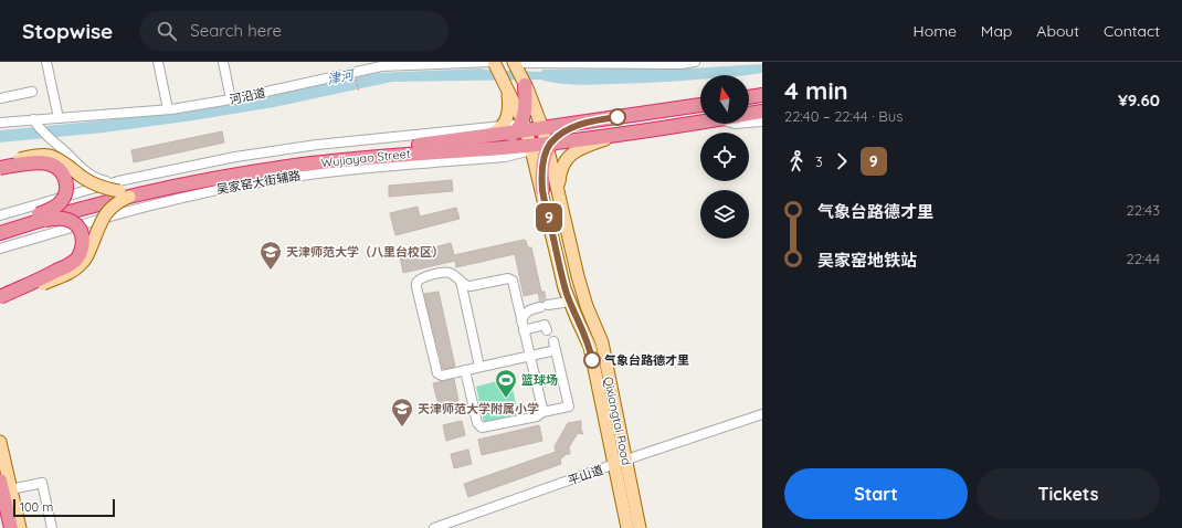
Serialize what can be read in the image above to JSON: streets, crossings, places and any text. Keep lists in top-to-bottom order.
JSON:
{
  "streets": {
    "highway": ["Wujiayao Street"],
    "main road": ["Qixiangtai Road"],
    "street": ["河沿道", "吴家窑大街辅路", "平山道"]
  },
  "crossings": [
    ["河沿道", "Qixiangtai Road"],
    ["Wujiayao Street", "吴家窑大街辅路"],
    ["Wujiayao Street", "Qixiangtai Road"],
    ["吴家窑大街辅路", "Qixiangtai Road"],
    ["Qixiangtai Road", "平山道"]
  ],
  "water": ["津河"],
  "places": {
    "school or university": ["天津师范大学（八里台校区）", "天津师范大学附属小学"],
    "other": ["气象台路德才里"],
    "sports": ["篮球场"]
  },
  "lines": ["bus line 9"],
  "scale_bar": "100 m",
  "north": "top",
  "page": {
    "header": "Stopwise",
    "search": "Search here",
    "nav": [
      "Home",
      "Map",
      "About",
      "Contact"
    ],
    "on_map": "9",
    "heading": ["4 min", "22:40 – 22:44 · Bus", "¥9.60"],
    "legs": ["3", "9"],
    "list": [
      {
        "name": "气象台路德才里",
        "value": "22:43"
      },
      {
        "name": "吴家窑地铁站",
        "value": "22:44"
      }
    ],
    "buttons": ["Start", "Tickets"],
    "scale": "100 m"
  }
}
